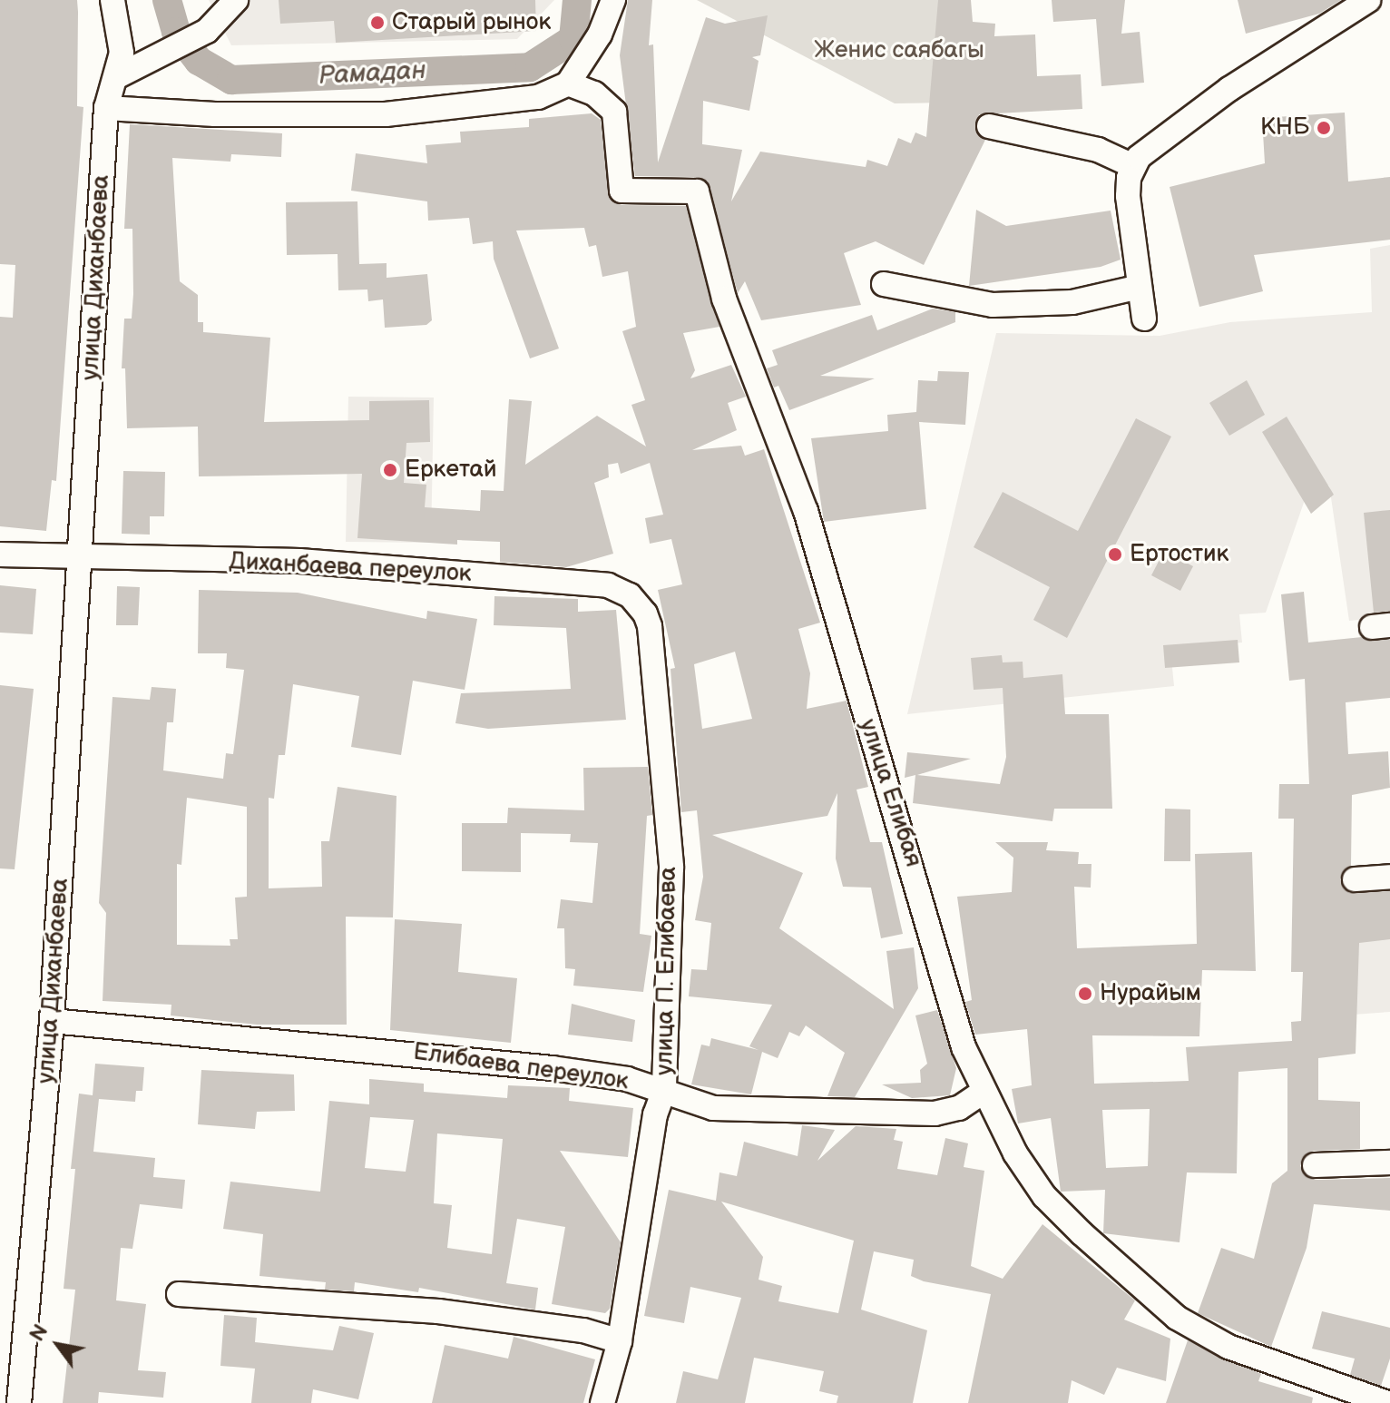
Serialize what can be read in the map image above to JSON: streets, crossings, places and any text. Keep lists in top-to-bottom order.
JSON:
{
  "streets": {
    "street": [
      "улица Диханбаева",
      "Диханбаева переулок",
      "улица Елибая",
      "улица П. Елибаева",
      "Елибаева переулок"
    ]
  },
  "crossings": [
    ["улица Диханбаева", "Диханбаева переулок"],
    ["улица Диханбаева", "Елибаева переулок"],
    ["Диханбаева переулок", "улица П. Елибаева"],
    ["улица Елибая", "Елибаева переулок"],
    ["улица П. Елибаева", "Елибаева переулок"]
  ],
  "water": ["Рамадан"],
  "parks": ["Женис саябагы"],
  "places": [
    "Старый рынок",
    "КНБ",
    "Еркетай",
    "Ертостик",
    "Нурайым"
  ],
  "north": "top left"
}
